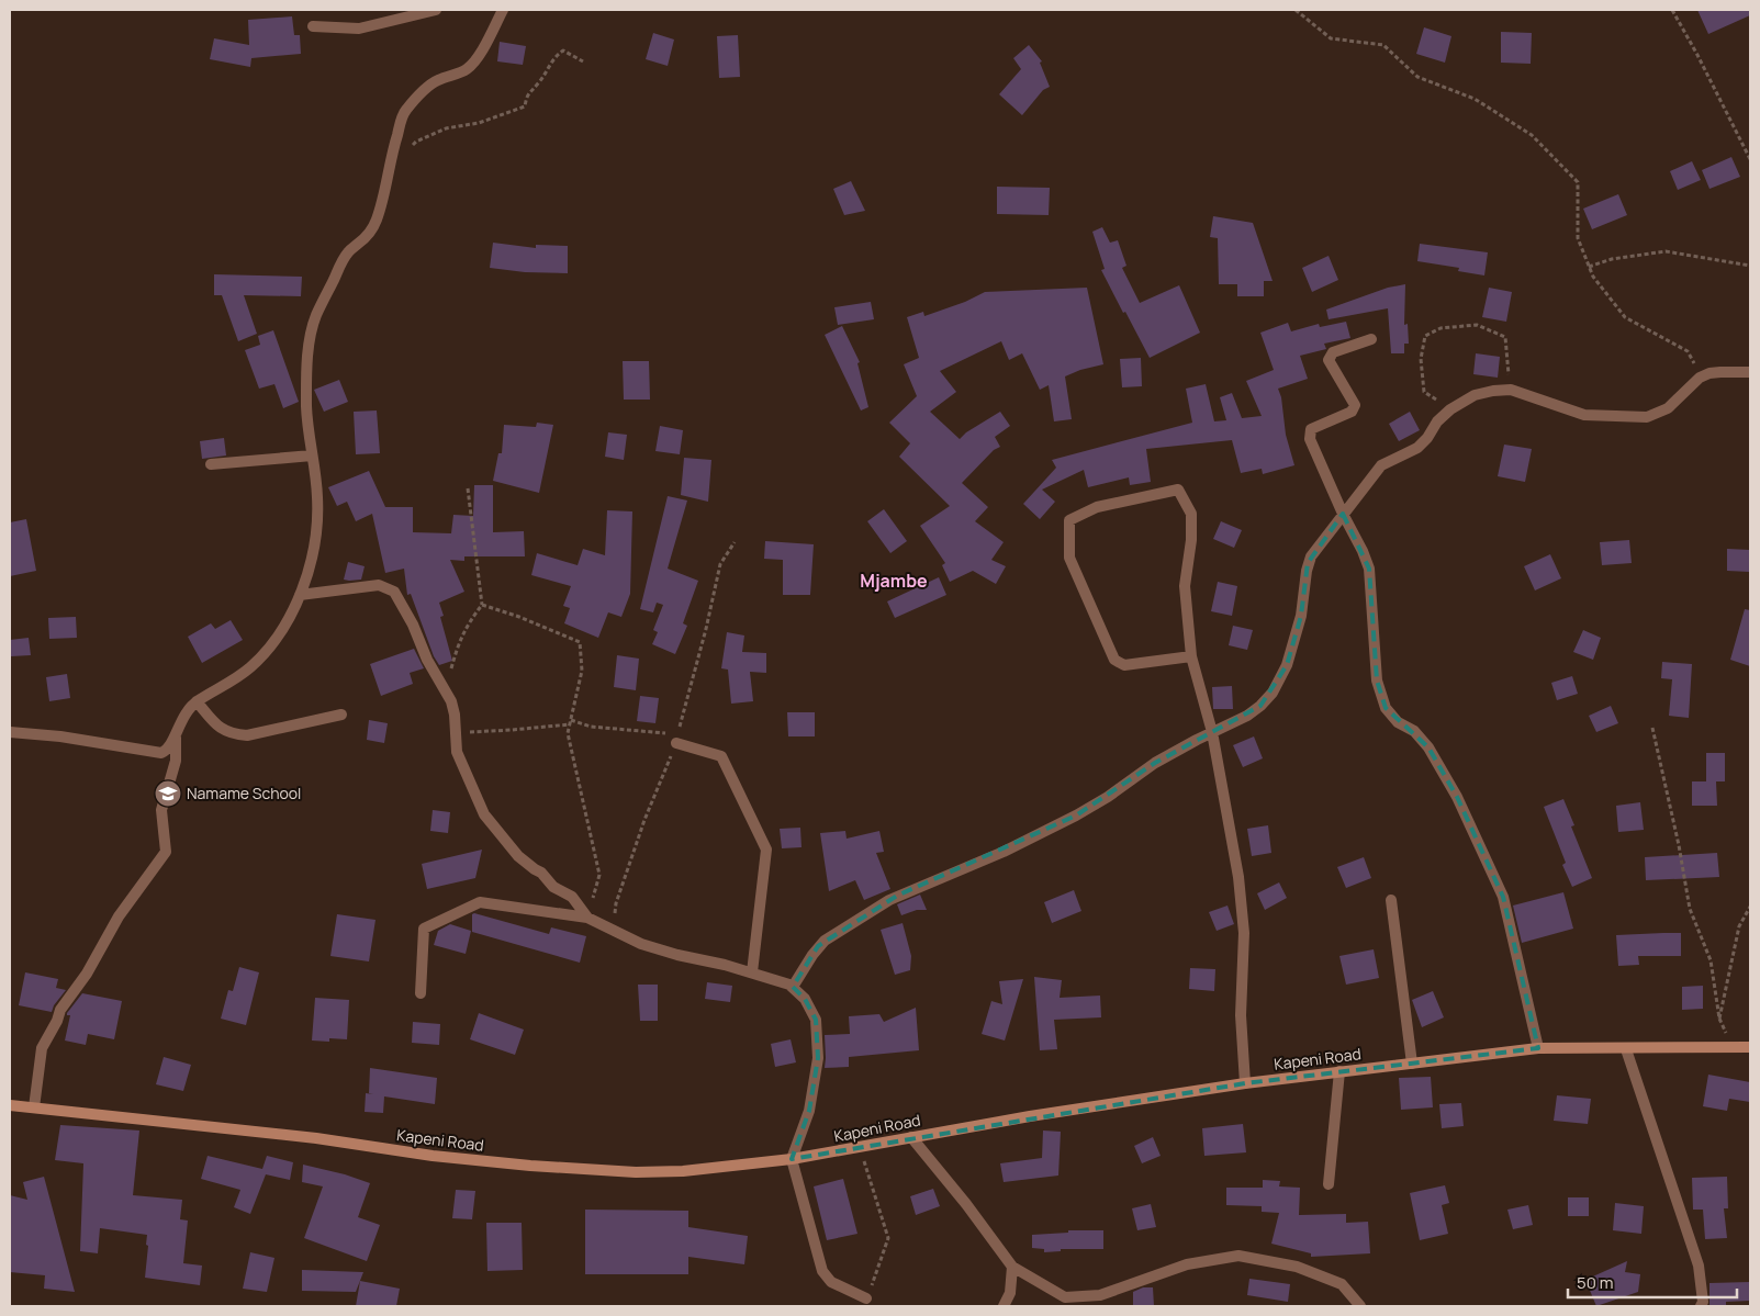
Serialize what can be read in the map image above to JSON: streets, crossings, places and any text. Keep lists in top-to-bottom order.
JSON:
{
  "streets": {
    "main road": ["Kapeni Road"]
  },
  "districts": ["Mjambe"],
  "places": {
    "school or university": ["Namame School"]
  },
  "scale_bar": "50 m"
}
